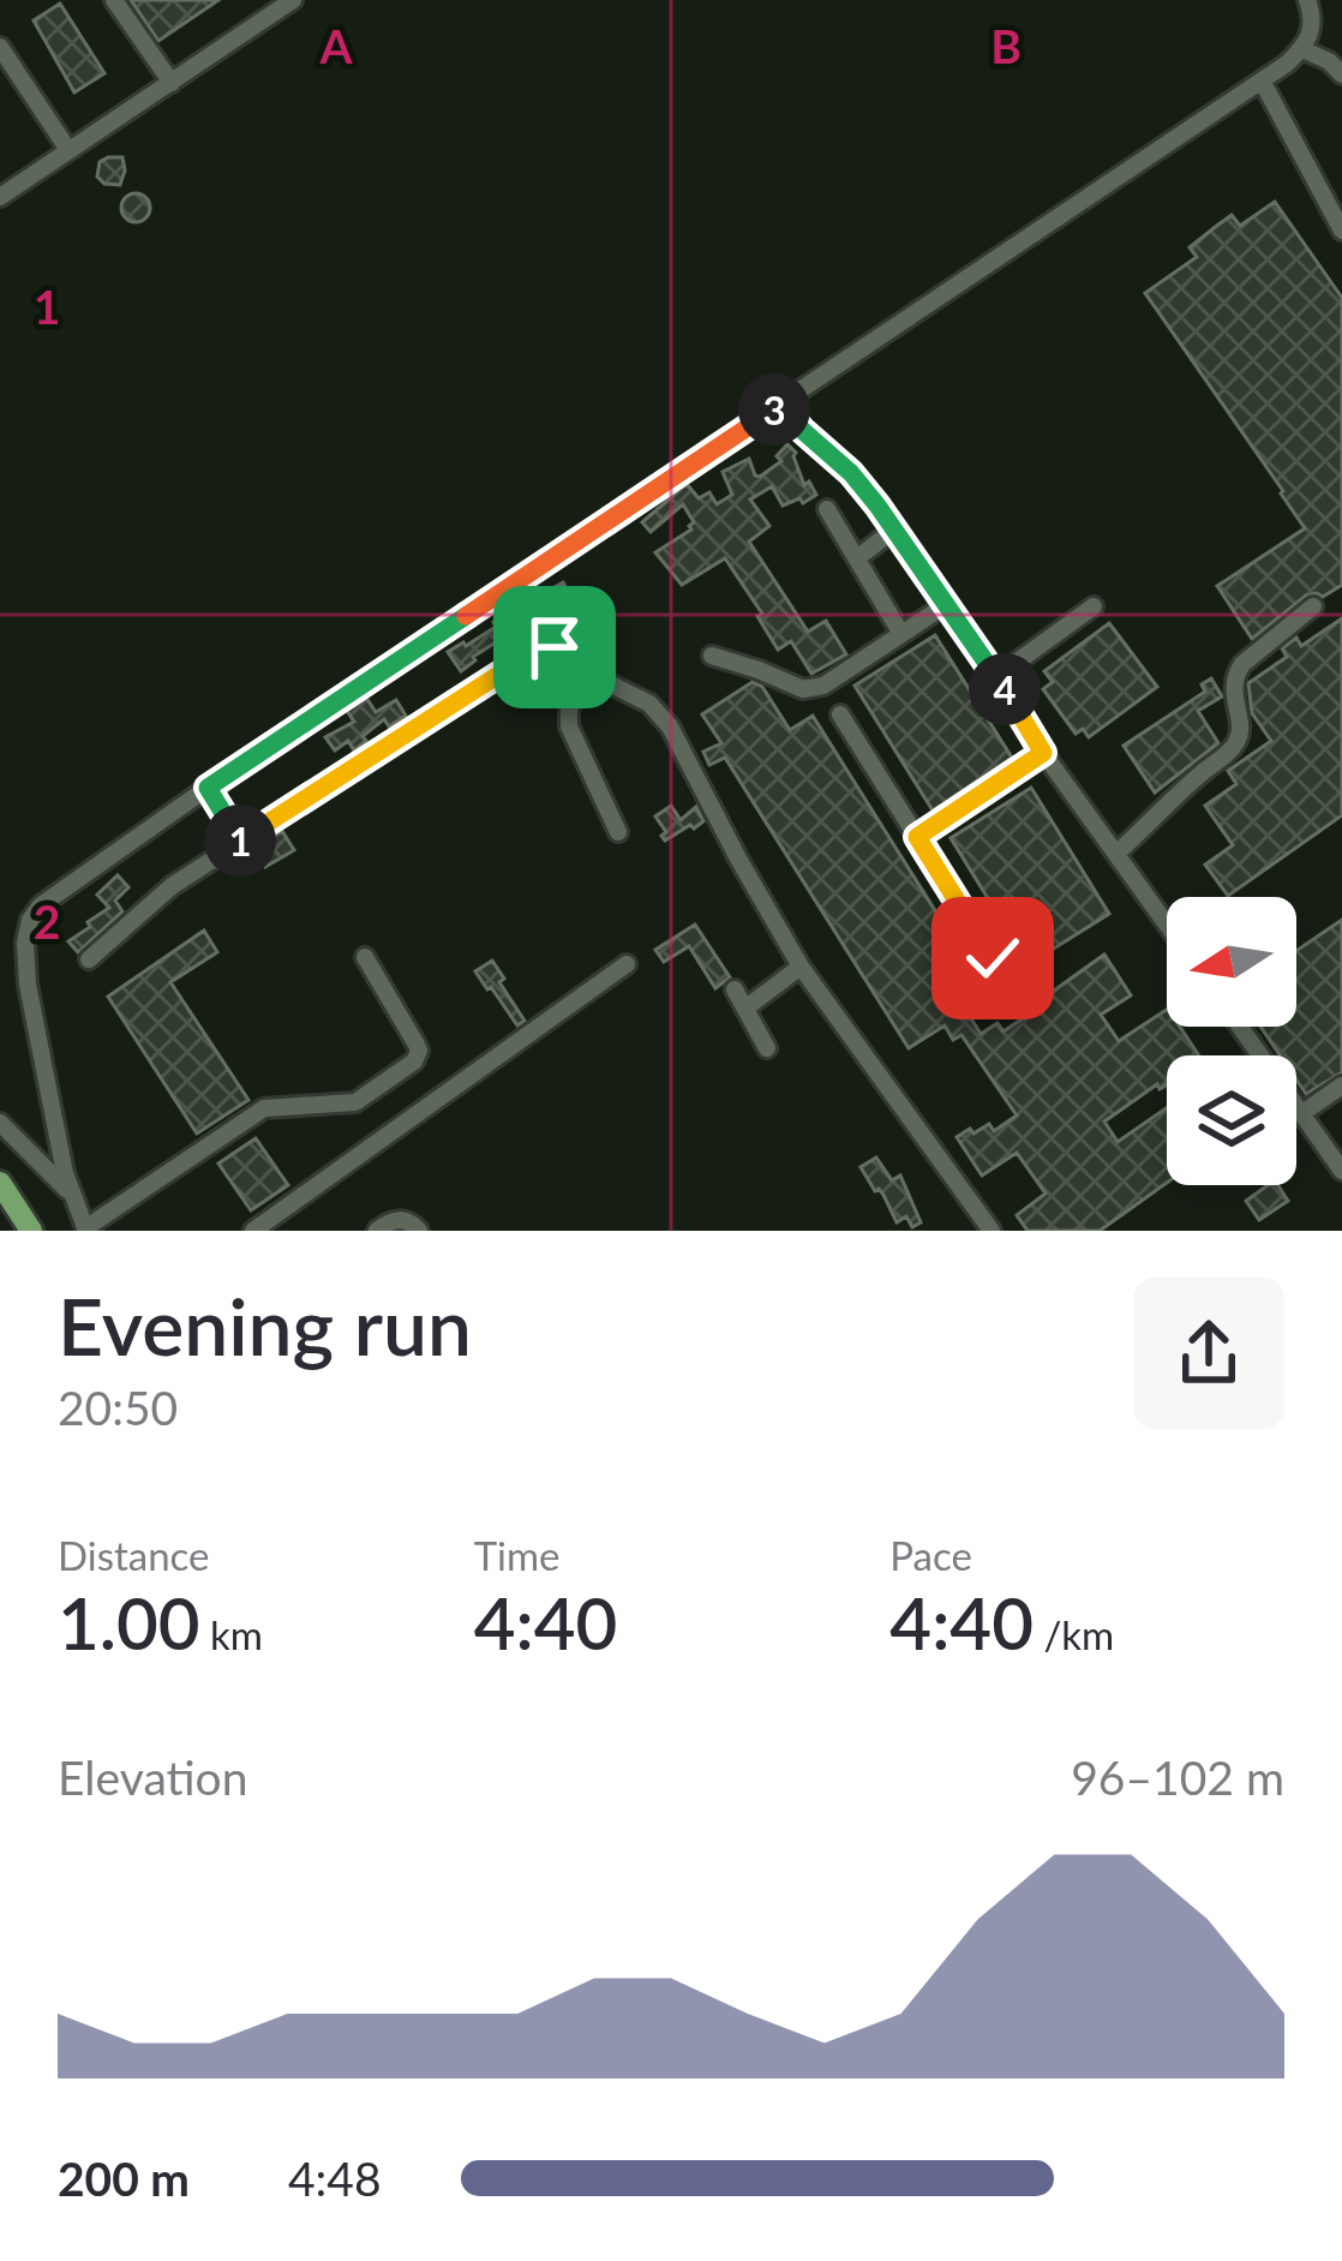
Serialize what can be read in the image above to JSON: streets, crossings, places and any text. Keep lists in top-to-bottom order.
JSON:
{
  "north": "left",
  "page": {
    "pins": ["3", "4", "1"],
    "heading": ["Evening run", "20:50"],
    "stats": [
      ["Distance", "1.00 km"],
      ["Time", "4:40"],
      ["Pace", "4:40 /km"]
    ],
    "chart": ["Elevation", "96–102 m"],
    "list": [
      {
        "name": "200 m",
        "note": "4:48"
      }
    ]
  },
  "grid": {
    "columns": ["A", "B"],
    "rows": ["1", "2"]
  }
}
